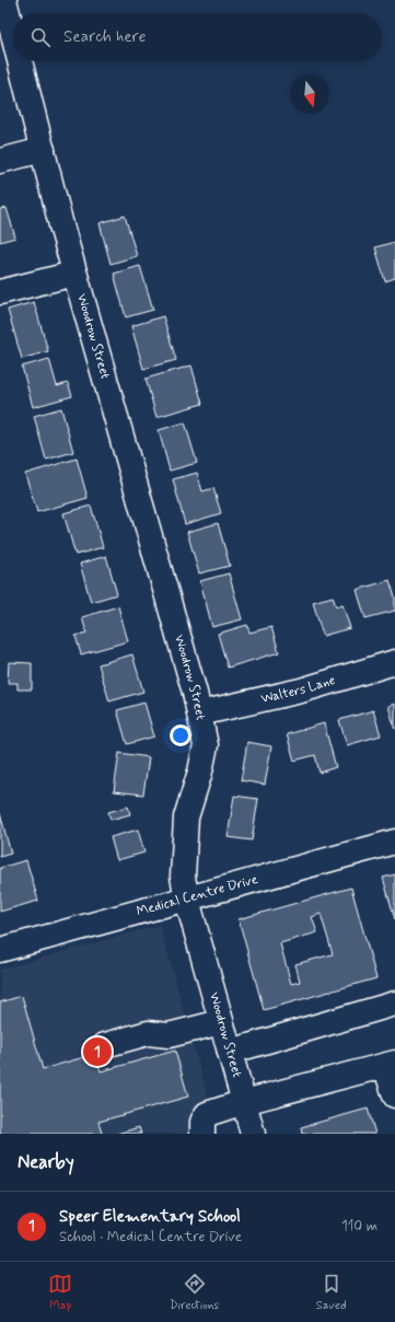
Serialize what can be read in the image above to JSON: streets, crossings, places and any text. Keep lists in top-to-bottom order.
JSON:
{
  "streets": {
    "street": ["Woodrow Street", "Walters Lane", "Medical Centre Drive"]
  },
  "crossings": [
    ["Woodrow Street", "Walters Lane"],
    ["Woodrow Street", "Medical Centre Drive"]
  ],
  "north": "bottom",
  "page": {
    "search": "Search here",
    "pins": "1",
    "heading": "Nearby",
    "list": [
      {
        "mark": "1",
        "name": "Speer Elementary School",
        "note": "School · Medical Centre Drive",
        "value": "110 m"
      }
    ],
    "nav": ["Map", "Directions", "Saved"]
  }
}
